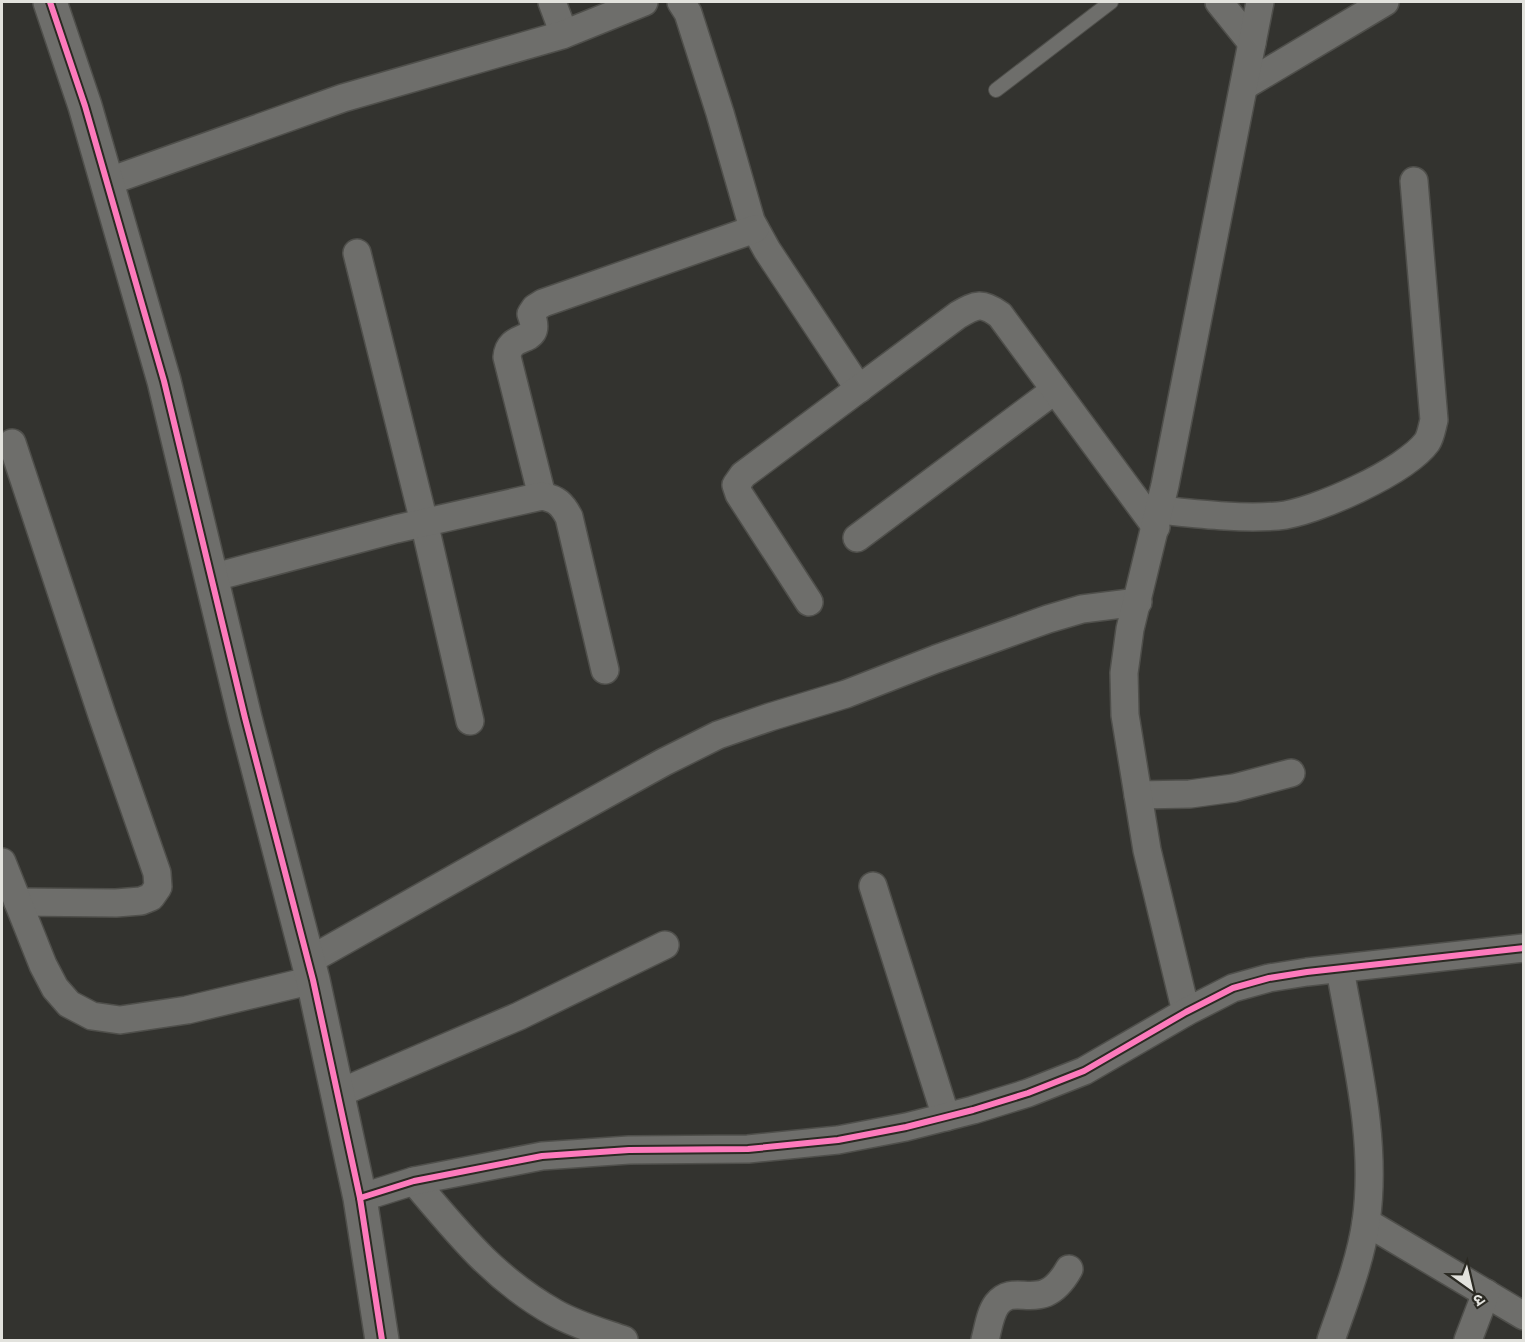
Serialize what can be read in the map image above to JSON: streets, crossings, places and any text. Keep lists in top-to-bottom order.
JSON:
{
  "north": "bottom right"
}
